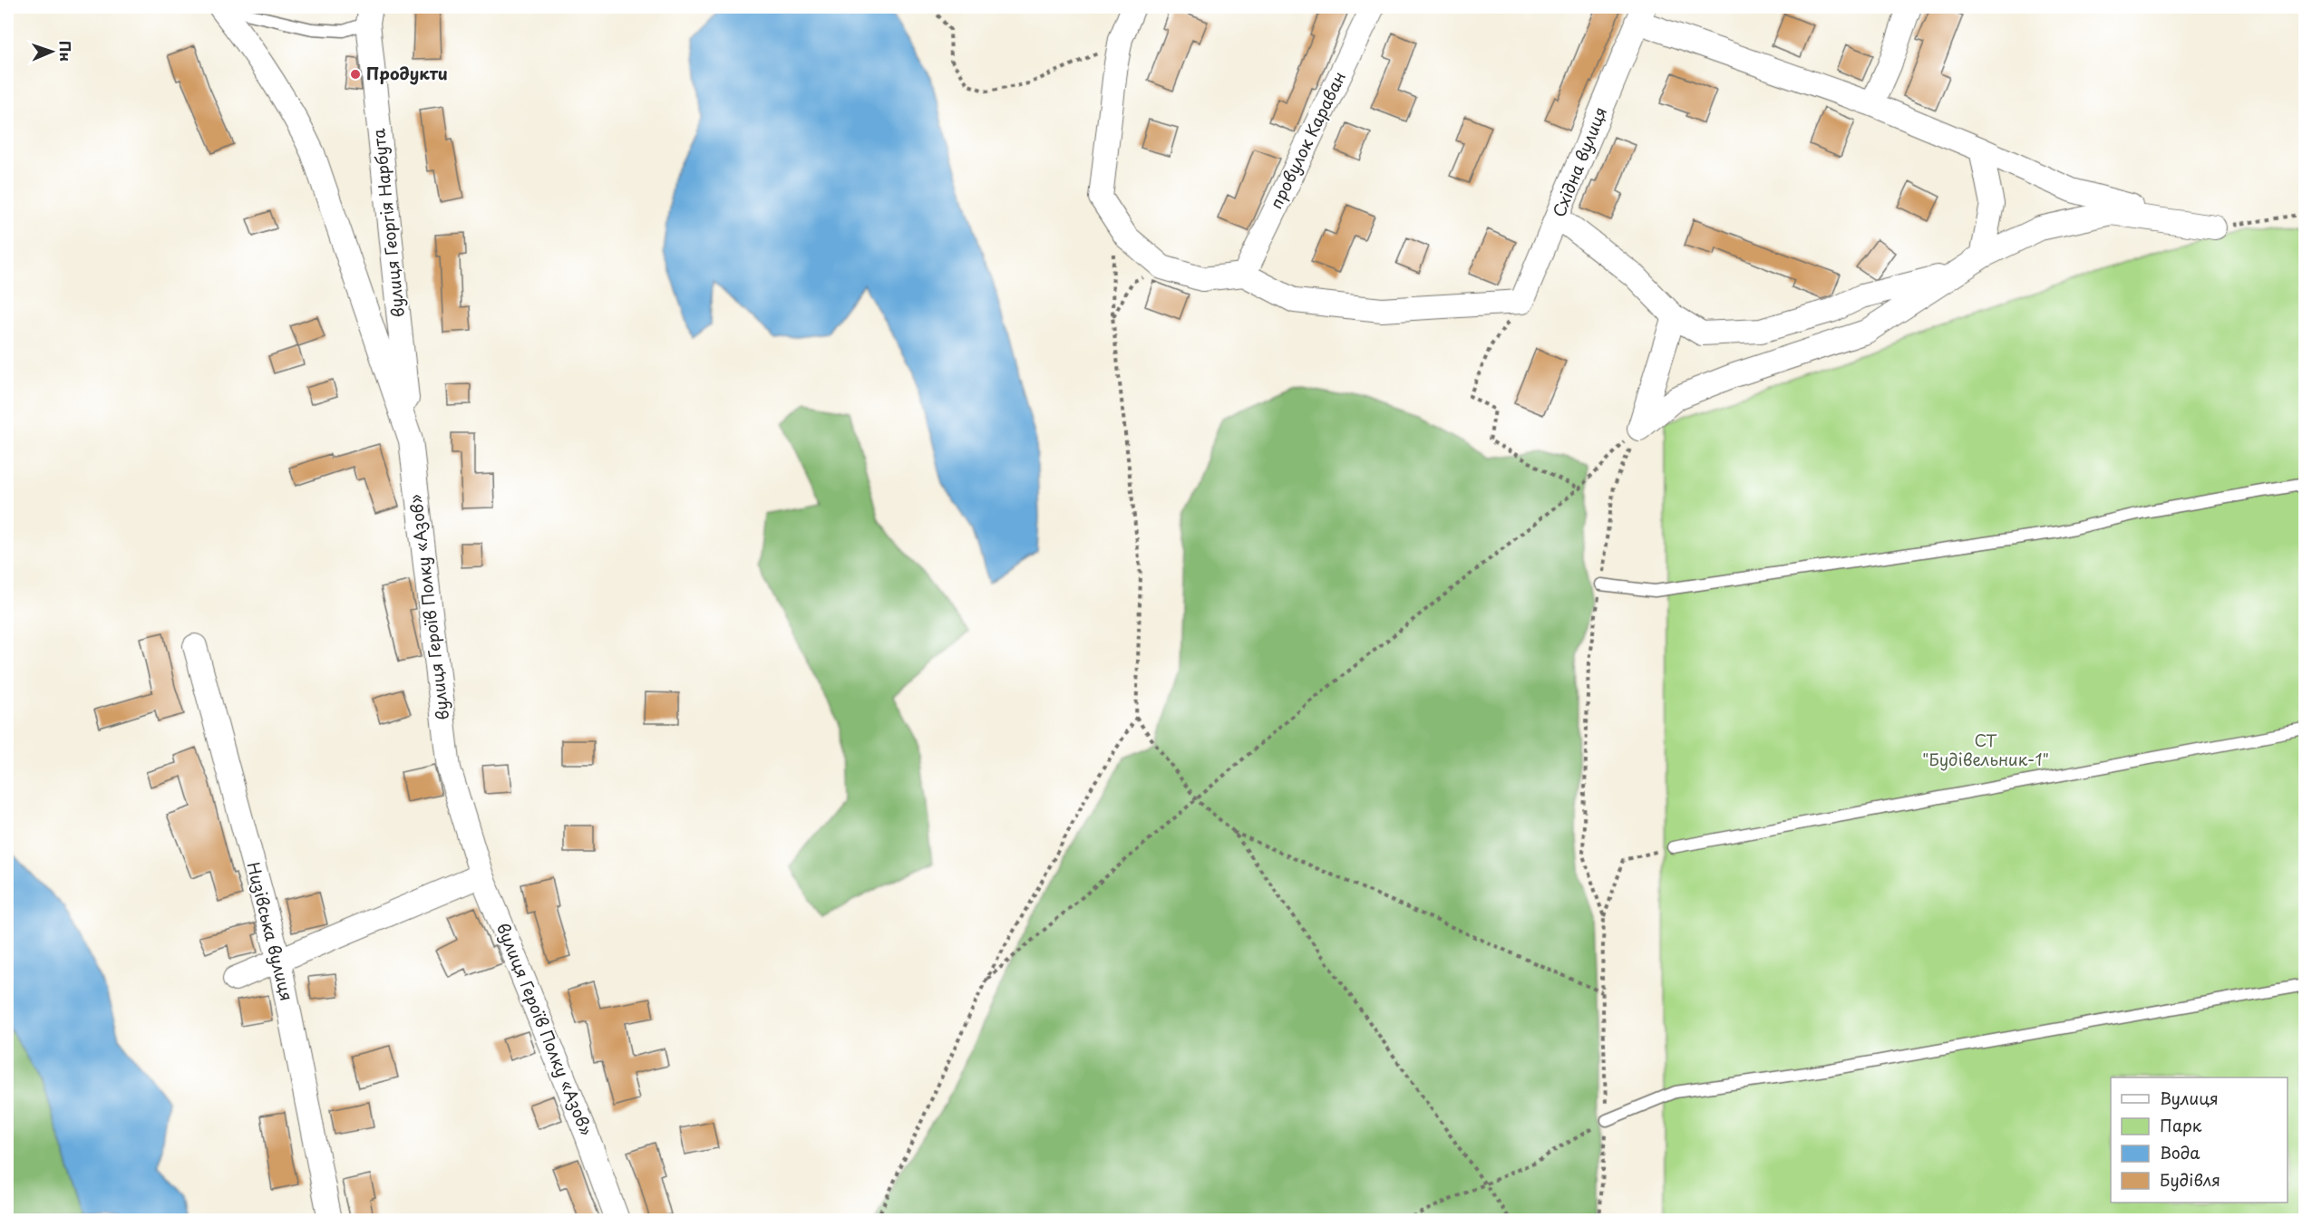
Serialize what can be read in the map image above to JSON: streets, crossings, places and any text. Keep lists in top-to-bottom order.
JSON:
{
  "streets": {
    "street": [
      "провулок Караван",
      "Східна вулиця",
      "вулиця Георгія Нарбута",
      "вулиця Героїв Полку «Азов»",
      "Низівська вулиця"
    ]
  },
  "crossings": [
    ["провулок Караван", "Східна вулиця"],
    ["вулиця Георгія Нарбута", "вулиця Героїв Полку «Азов»"]
  ],
  "parks": ["СТ \"Будівельник-1\""],
  "places": ["Продукти"],
  "legend": [
    "Вулиця",
    "Парк",
    "Вода",
    "Будівля"
  ],
  "north": "right"
}
